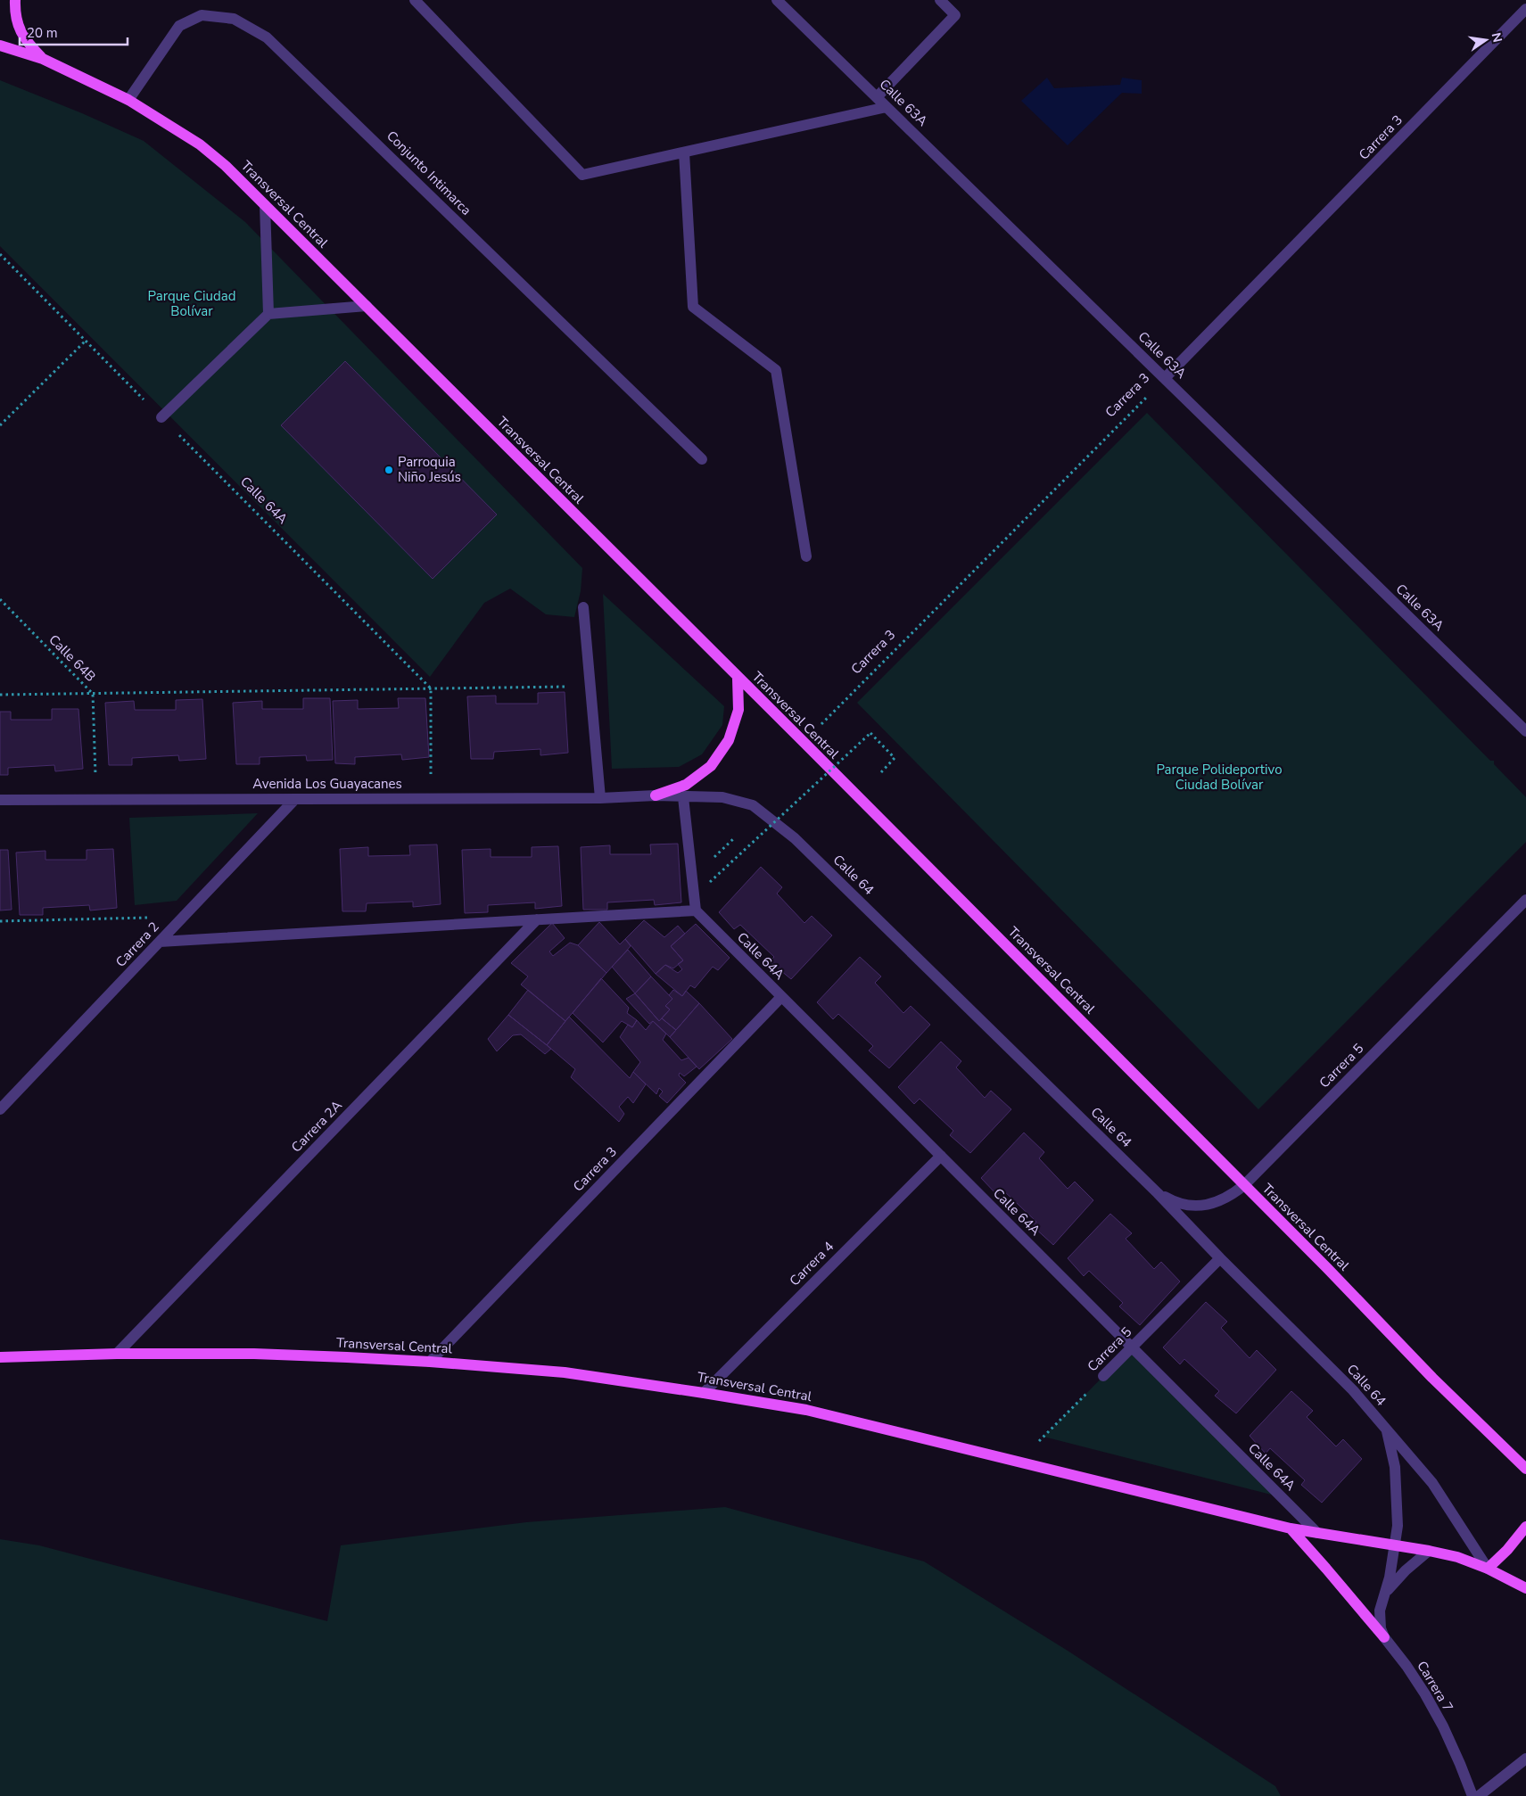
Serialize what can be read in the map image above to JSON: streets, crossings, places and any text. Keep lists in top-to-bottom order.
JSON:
{
  "streets": {
    "main road": ["Transversal Central"],
    "street": [
      "Calle 63A",
      "Carrera 3",
      "Conjunto Intimarca",
      "Calle 64A",
      "Avenida Los Guayacanes",
      "Calle 64",
      "Carrera 2",
      "Carrera 5",
      "Carrera 2A",
      "Carrera 4",
      "Carrera 7"
    ],
    "path": ["Calle 64B"]
  },
  "crossings": [
    ["Calle 63A", "Carrera 3"],
    ["Carrera 3", "Transversal Central"],
    ["Carrera 3", "Calle 64A"],
    ["Conjunto Intimarca", "Transversal Central"],
    ["Transversal Central", "Calle 64A"],
    ["Transversal Central", "Calle 64"],
    ["Transversal Central", "Carrera 5"],
    ["Transversal Central", "Carrera 2A"],
    ["Transversal Central", "Carrera 4"],
    ["Transversal Central", "Carrera 7"],
    ["Calle 64A", "Carrera 5"],
    ["Calle 64A", "Carrera 4"],
    ["Calle 64B", "Avenida Los Guayacanes"],
    ["Avenida Los Guayacanes", "Calle 64"],
    ["Avenida Los Guayacanes", "Carrera 2"],
    ["Calle 64", "Carrera 5"],
    ["Calle 64", "Carrera 7"]
  ],
  "parks": ["Parque Ciudad Bolívar", "Parque Polideportivo Ciudad Bolívar"],
  "places": ["Parroquia Niño Jesús"],
  "scale_bar": "20 m",
  "north": "right"
}
